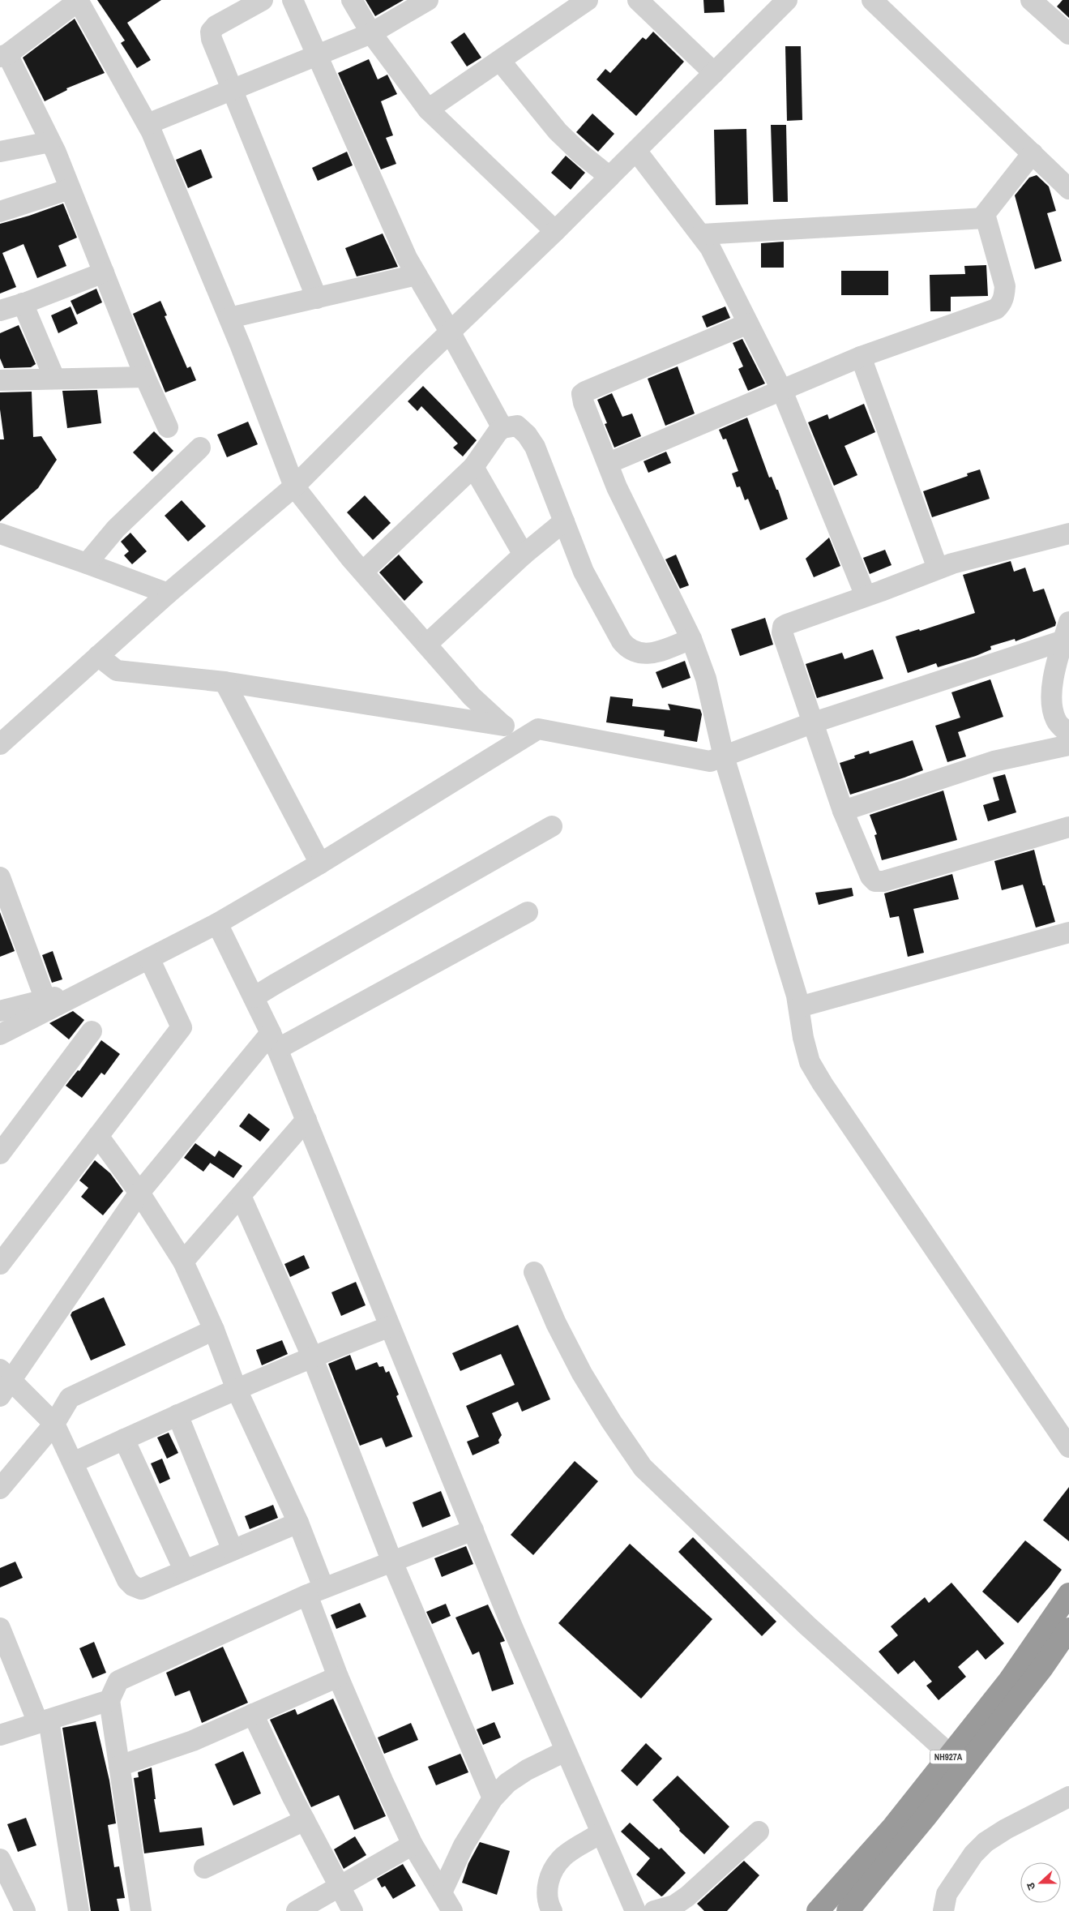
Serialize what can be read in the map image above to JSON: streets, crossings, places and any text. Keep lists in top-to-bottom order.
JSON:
{
  "streets": {
    "highway": ["NH927A"]
  },
  "north": "left"
}
